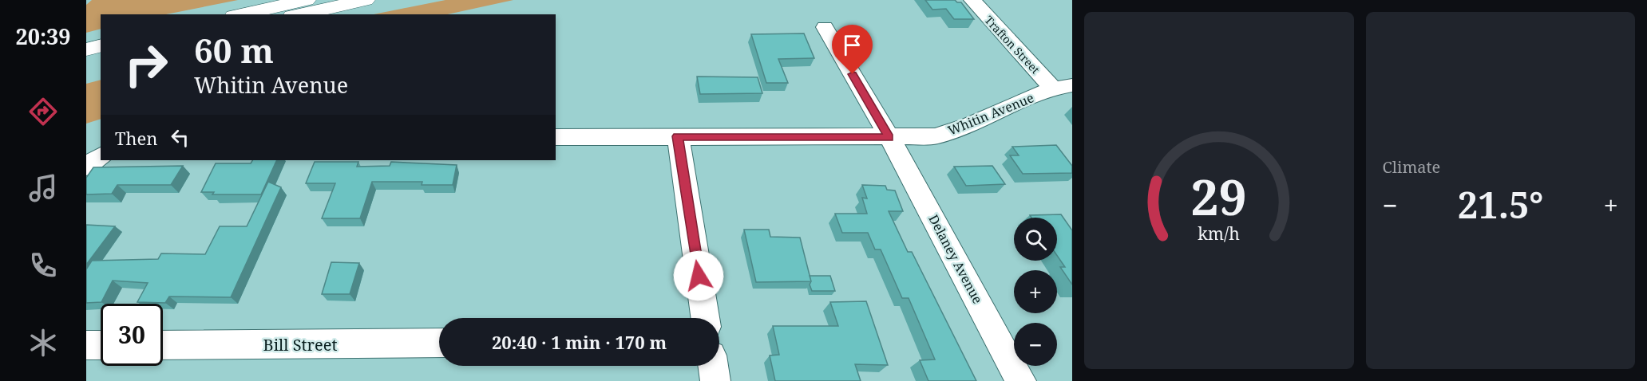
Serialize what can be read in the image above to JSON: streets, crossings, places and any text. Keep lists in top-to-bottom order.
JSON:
{
  "streets": {
    "street": [
      "Trafton Street",
      "Whitin Avenue",
      "Delaney Avenue",
      "Bill Street"
    ]
  },
  "crossings": [
    ["Trafton Street", "Whitin Avenue"],
    ["Whitin Avenue", "Delaney Avenue"]
  ],
  "page": {
    "tabs": "20:39",
    "tile": "Climate",
    "turn": ["60 m", "Whitin Avenue"],
    "then": "Then",
    "heat": ["−", "21.5°", "+"],
    "map_buttons": ["+", "−"],
    "limit": "30",
    "trip": "20:40 · 1 min · 170 m",
    "gauge": ["29", "km/h"]
  }
}
